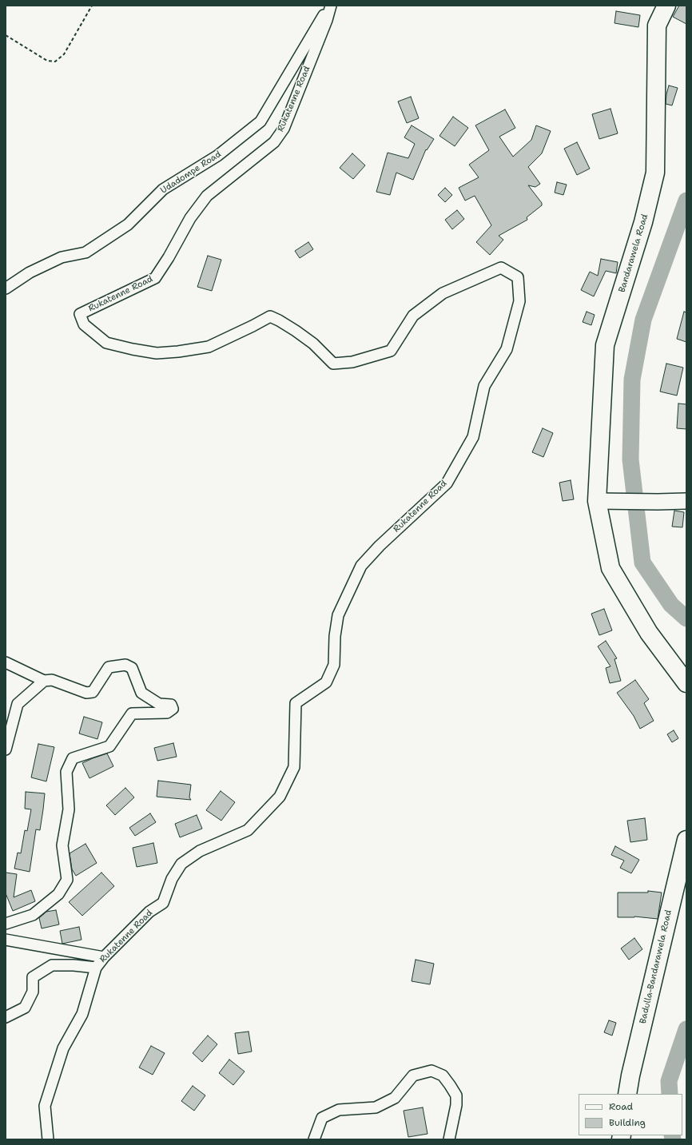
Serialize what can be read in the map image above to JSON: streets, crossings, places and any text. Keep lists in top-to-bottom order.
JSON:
{
  "streets": {
    "highway": ["Bandarawela Road", "Badulla-Bandarawela Road"],
    "street": ["Rukatenne Road", "Udadompe Road"]
  },
  "crossings": [
    ["Rukatenne Road", "Udadompe Road"]
  ],
  "legend": ["Road", "Building"]
}
